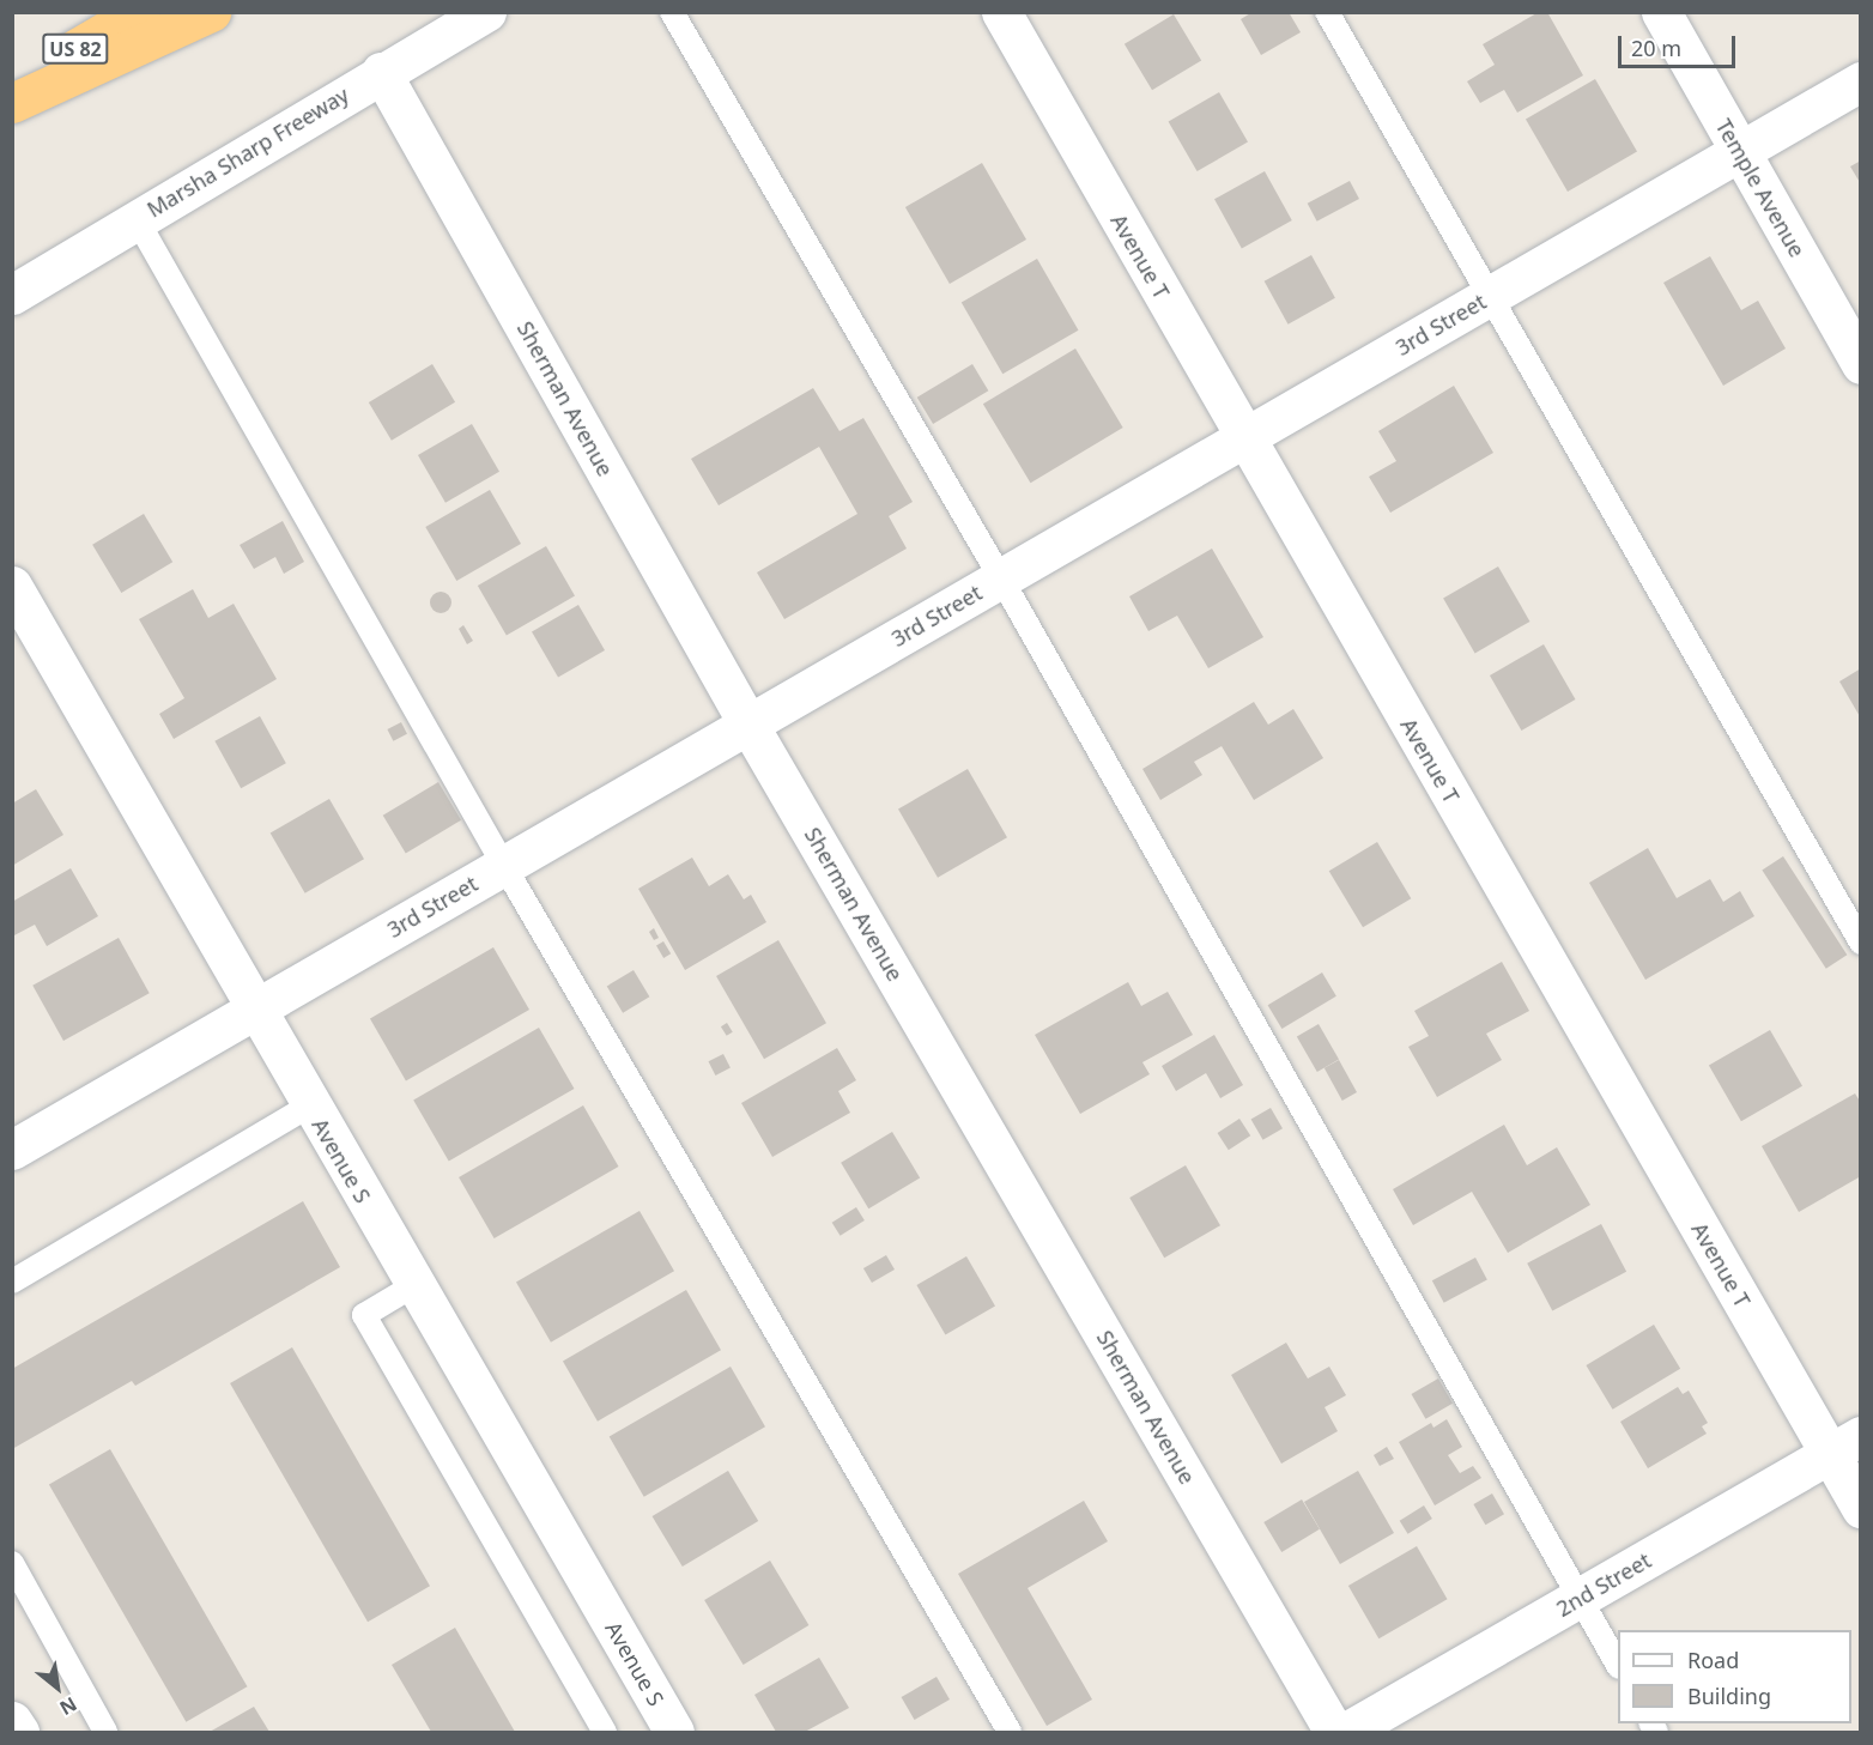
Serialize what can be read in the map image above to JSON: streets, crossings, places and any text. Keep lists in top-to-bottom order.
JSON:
{
  "streets": {
    "highway": ["US 82"],
    "street": [
      "Marsha Sharp Freeway",
      "Temple Avenue",
      "Avenue T",
      "3rd Street",
      "Sherman Avenue",
      "Avenue S",
      "2nd Street"
    ]
  },
  "crossings": [
    ["Marsha Sharp Freeway", "Sherman Avenue"],
    ["Temple Avenue", "3rd Street"],
    ["Avenue T", "3rd Street"],
    ["Avenue T", "2nd Street"],
    ["3rd Street", "Sherman Avenue"],
    ["3rd Street", "Avenue S"]
  ],
  "legend": ["Road", "Building"],
  "scale_bar": "20 m",
  "north": "bottom right"
}
